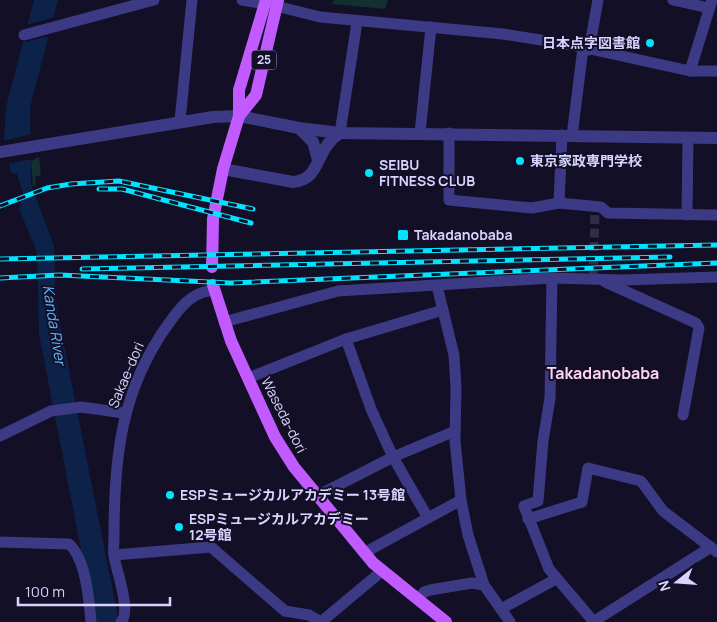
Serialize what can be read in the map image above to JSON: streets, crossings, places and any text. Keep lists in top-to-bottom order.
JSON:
{
  "streets": {
    "main road": ["25", "Waseda-dori"],
    "street": ["Sakae-dori"]
  },
  "crossings": [
    ["Sakae-dori", "Waseda-dori"]
  ],
  "districts": ["Takadanobaba"],
  "water": ["Kanda River"],
  "places": {
    "other": [
      "日本点字図書館",
      "東京家政専門学校",
      "SEIBU FITNESS CLUB",
      "ESPミュージカルアカデミー 13号館",
      "ESPミュージカルアカデミー 12号館"
    ],
    "transit": ["Takadanobaba"]
  },
  "scale_bar": "100 m",
  "north": "left"
}
